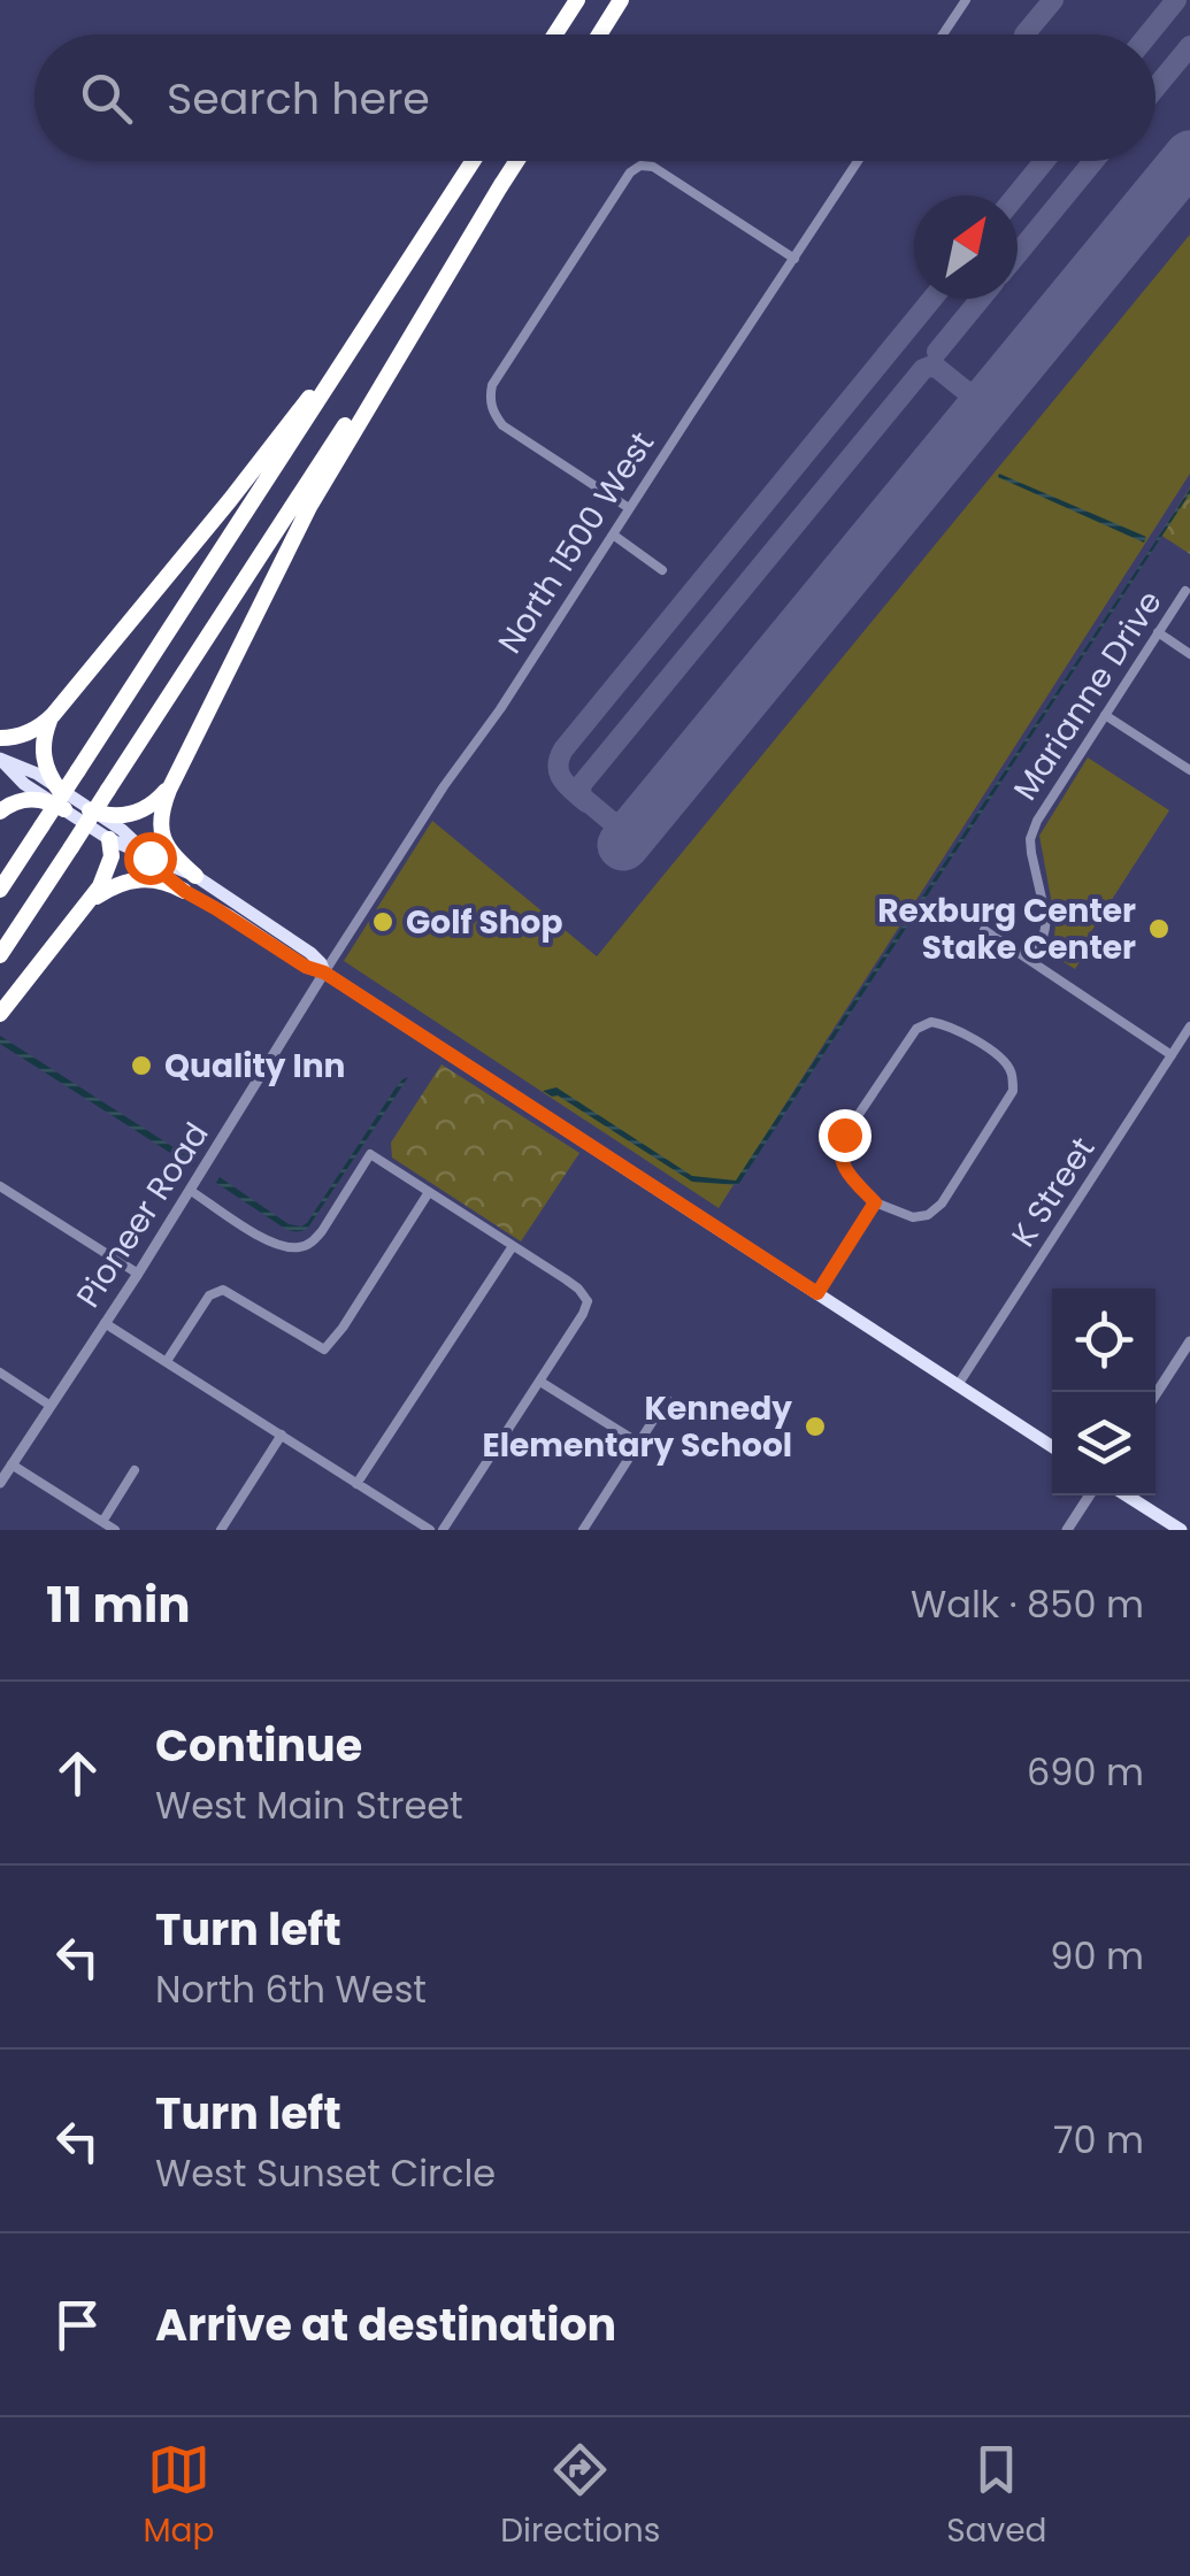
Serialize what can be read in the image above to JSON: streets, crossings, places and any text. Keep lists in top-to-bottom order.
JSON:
{
  "streets": {
    "street": [
      "North 1500 West",
      "Marianne Drive",
      "K Street",
      "Pioneer Road"
    ]
  },
  "crossings": [
    ["North 1500 West", "Pioneer Road"]
  ],
  "places": [
    "Golf Shop",
    "Rexburg Center Stake Center",
    "Quality Inn",
    "Kennedy Elementary School"
  ],
  "north": "top right",
  "page": {
    "search": "Search here",
    "heading": ["11 min", "Walk · 850 m"],
    "list": [
      ["Continue", "West Main Street", "690 m"],
      ["Turn left", "North 6th West", "90 m"],
      ["Turn left", "West Sunset Circle", "70 m"],
      "Arrive at destination"
    ],
    "nav": ["Map", "Directions", "Saved"]
  }
}
